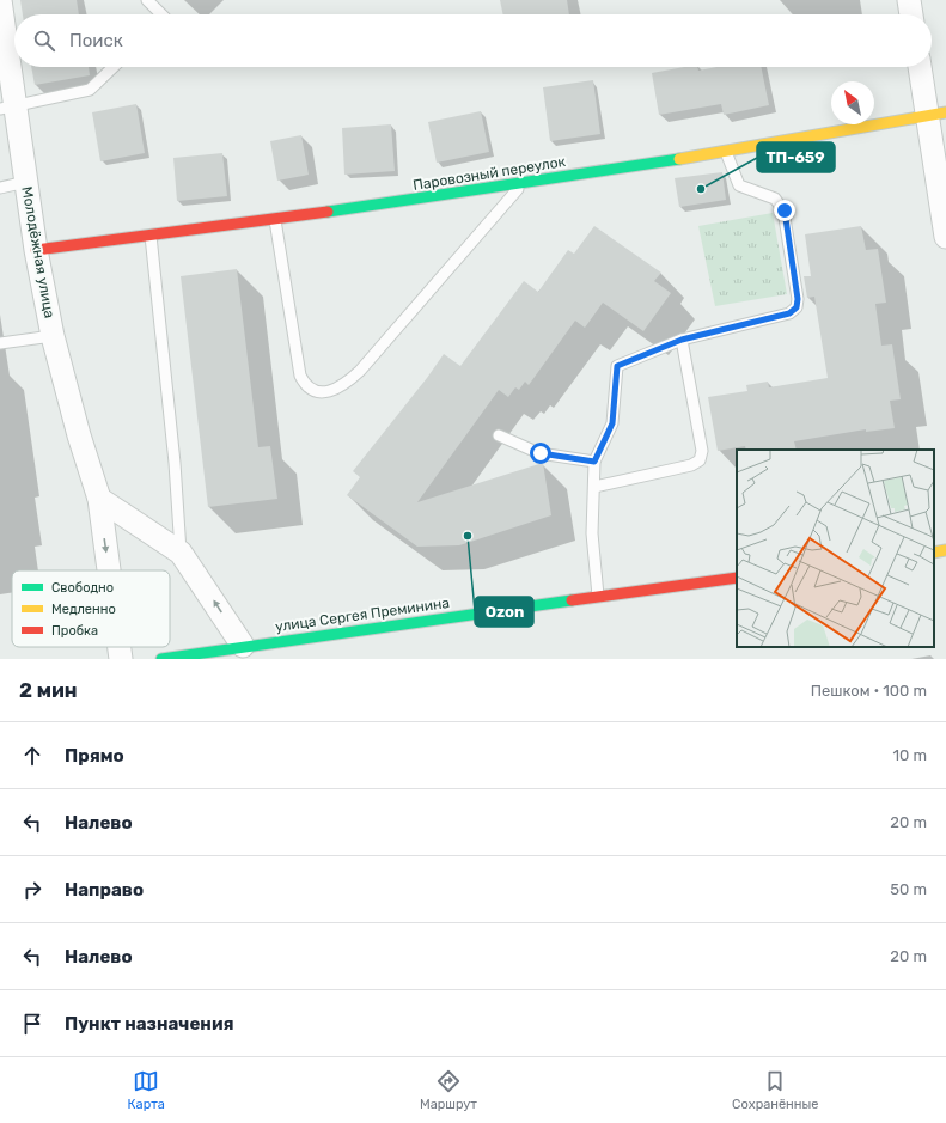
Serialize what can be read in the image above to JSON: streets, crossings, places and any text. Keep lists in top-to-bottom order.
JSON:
{
  "streets": {
    "street": ["Паровозный переулок", "Молодёжная улица", "улица Сергея Преминина"]
  },
  "crossings": [
    ["Паровозный переулок", "Молодёжная улица"]
  ],
  "places": ["ТП-659", "Ozon"],
  "legend": ["Свободно", "Медленно", "Пробка"],
  "north": "top left",
  "page": {
    "search": "Поиск",
    "heading": ["2 мин", "Пешком · 100 m"],
    "list": [
      ["Прямо", "10 m"],
      ["Налево", "20 m"],
      ["Направо", "50 m"],
      ["Налево", "20 m"],
      "Пункт назначения"
    ],
    "nav": ["Карта", "Маршрут", "Сохранённые"]
  }
}
